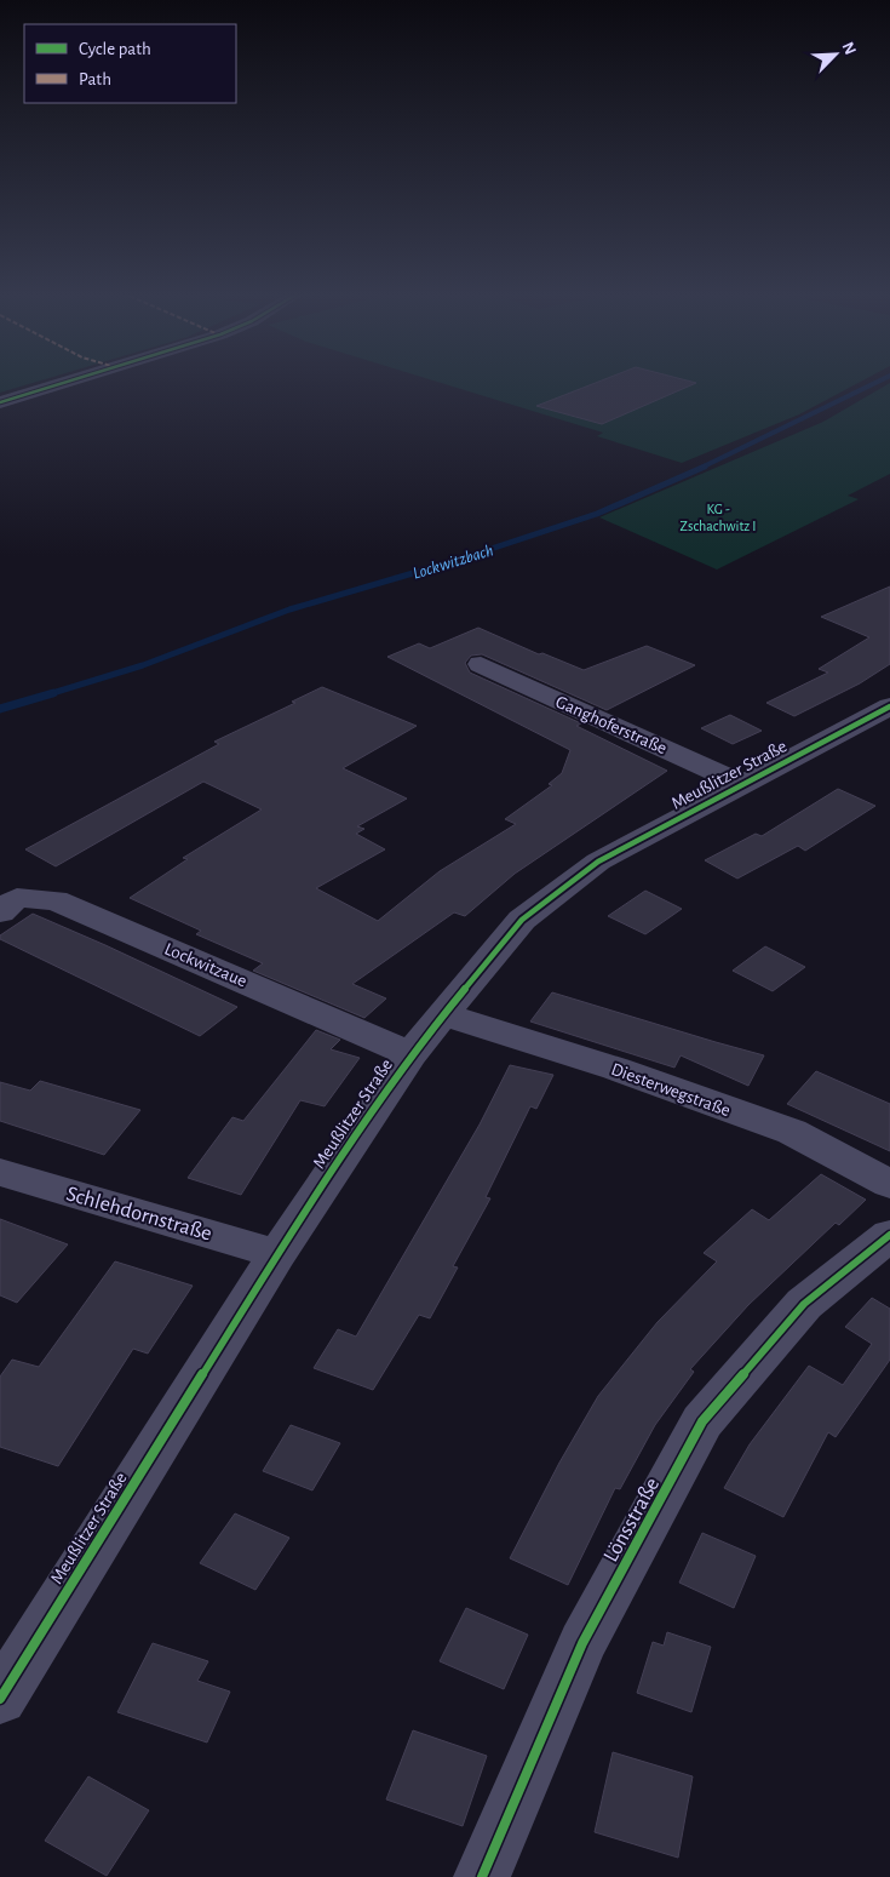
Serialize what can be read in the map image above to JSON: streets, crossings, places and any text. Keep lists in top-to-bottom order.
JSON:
{
  "streets": {
    "street": [
      "Ganghoferstraße",
      "Meußlitzer Straße",
      "Lockwitzaue",
      "Diesterwegstraße",
      "Schlehdornstraße",
      "Lönsstraße"
    ]
  },
  "crossings": [
    ["Ganghoferstraße", "Meußlitzer Straße"],
    ["Meußlitzer Straße", "Lockwitzaue"],
    ["Meußlitzer Straße", "Diesterwegstraße"],
    ["Meußlitzer Straße", "Schlehdornstraße"]
  ],
  "water": ["Lockwitzbach"],
  "parks": ["KG - Zschachwitz I"],
  "legend": ["Cycle path", "Path"],
  "north": "top right"
}
